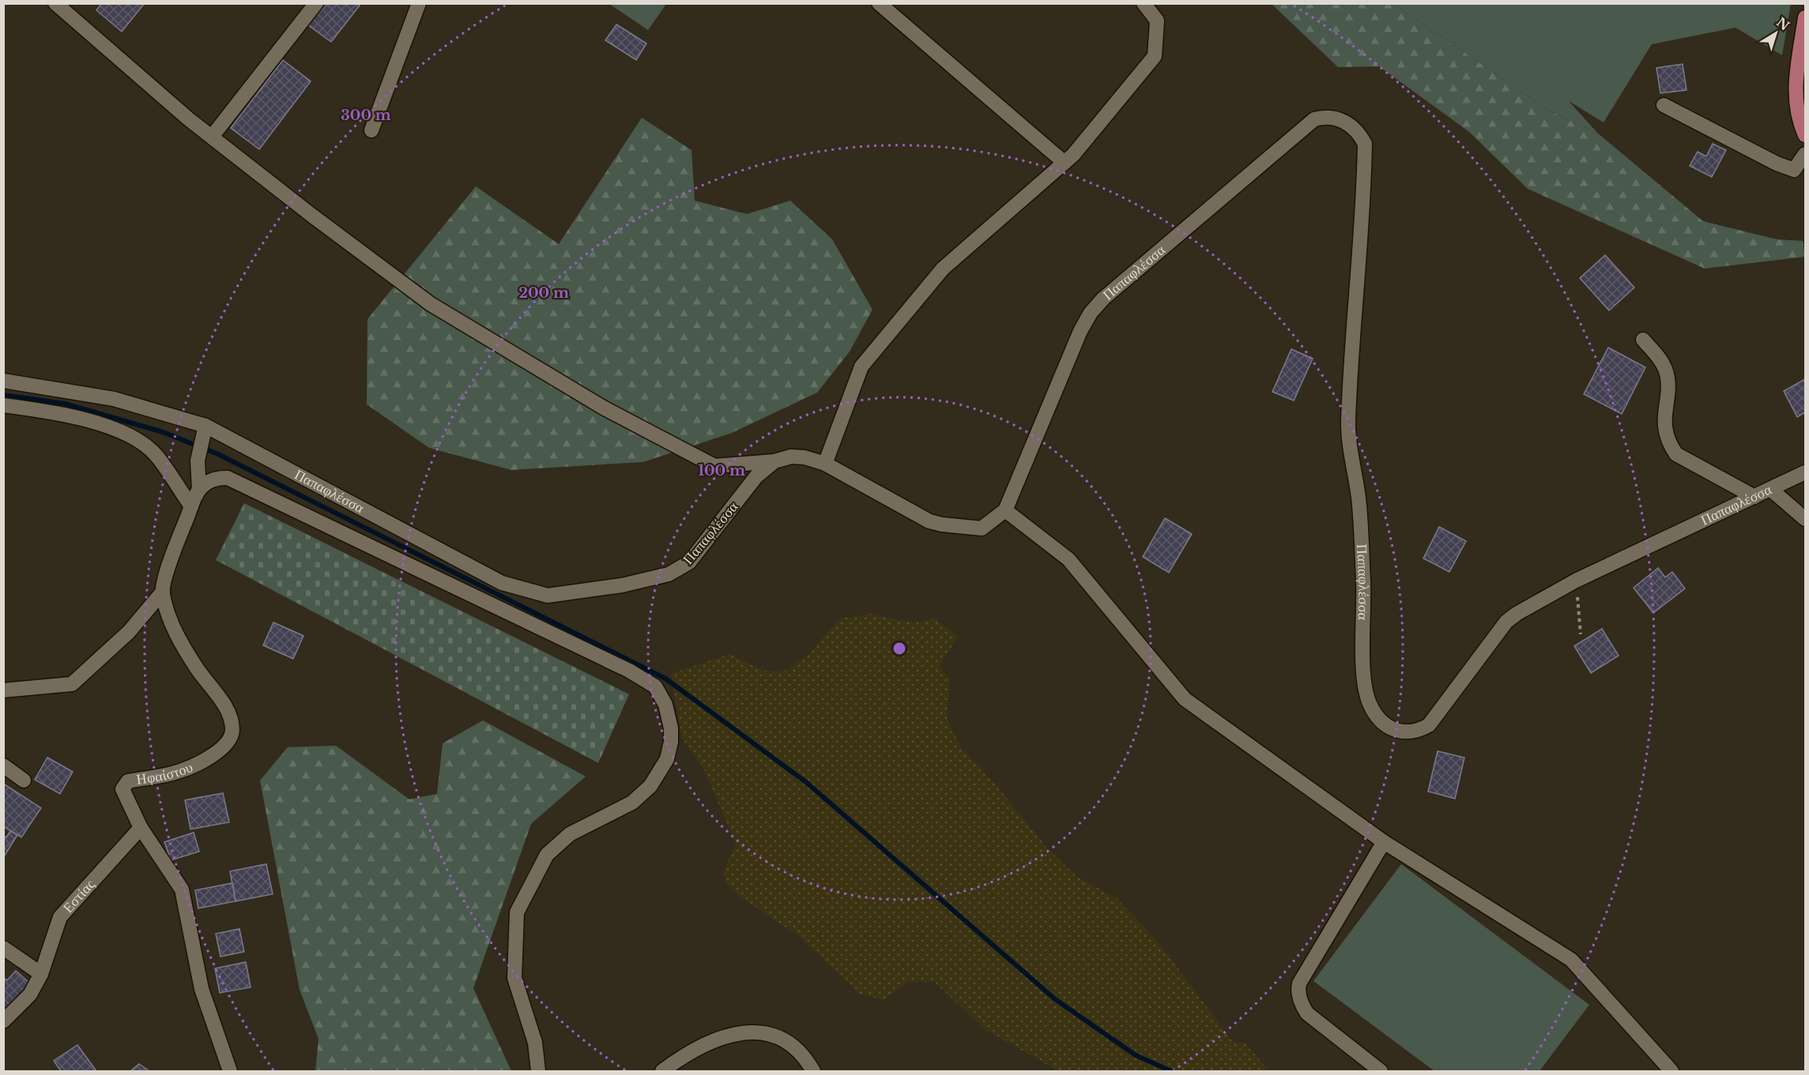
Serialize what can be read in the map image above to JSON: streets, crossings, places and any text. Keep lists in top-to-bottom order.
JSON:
{
  "streets": {
    "street": ["Παπαφλέσσα", "Ηφαίστου", "Εστίας"]
  },
  "crossings": [
    ["Παπαφλέσσα", "Ηφαίστου"],
    ["Ηφαίστου", "Εστίας"]
  ],
  "north": "top right",
  "rings": ["300 m", "200 m", "100 m"]
}
